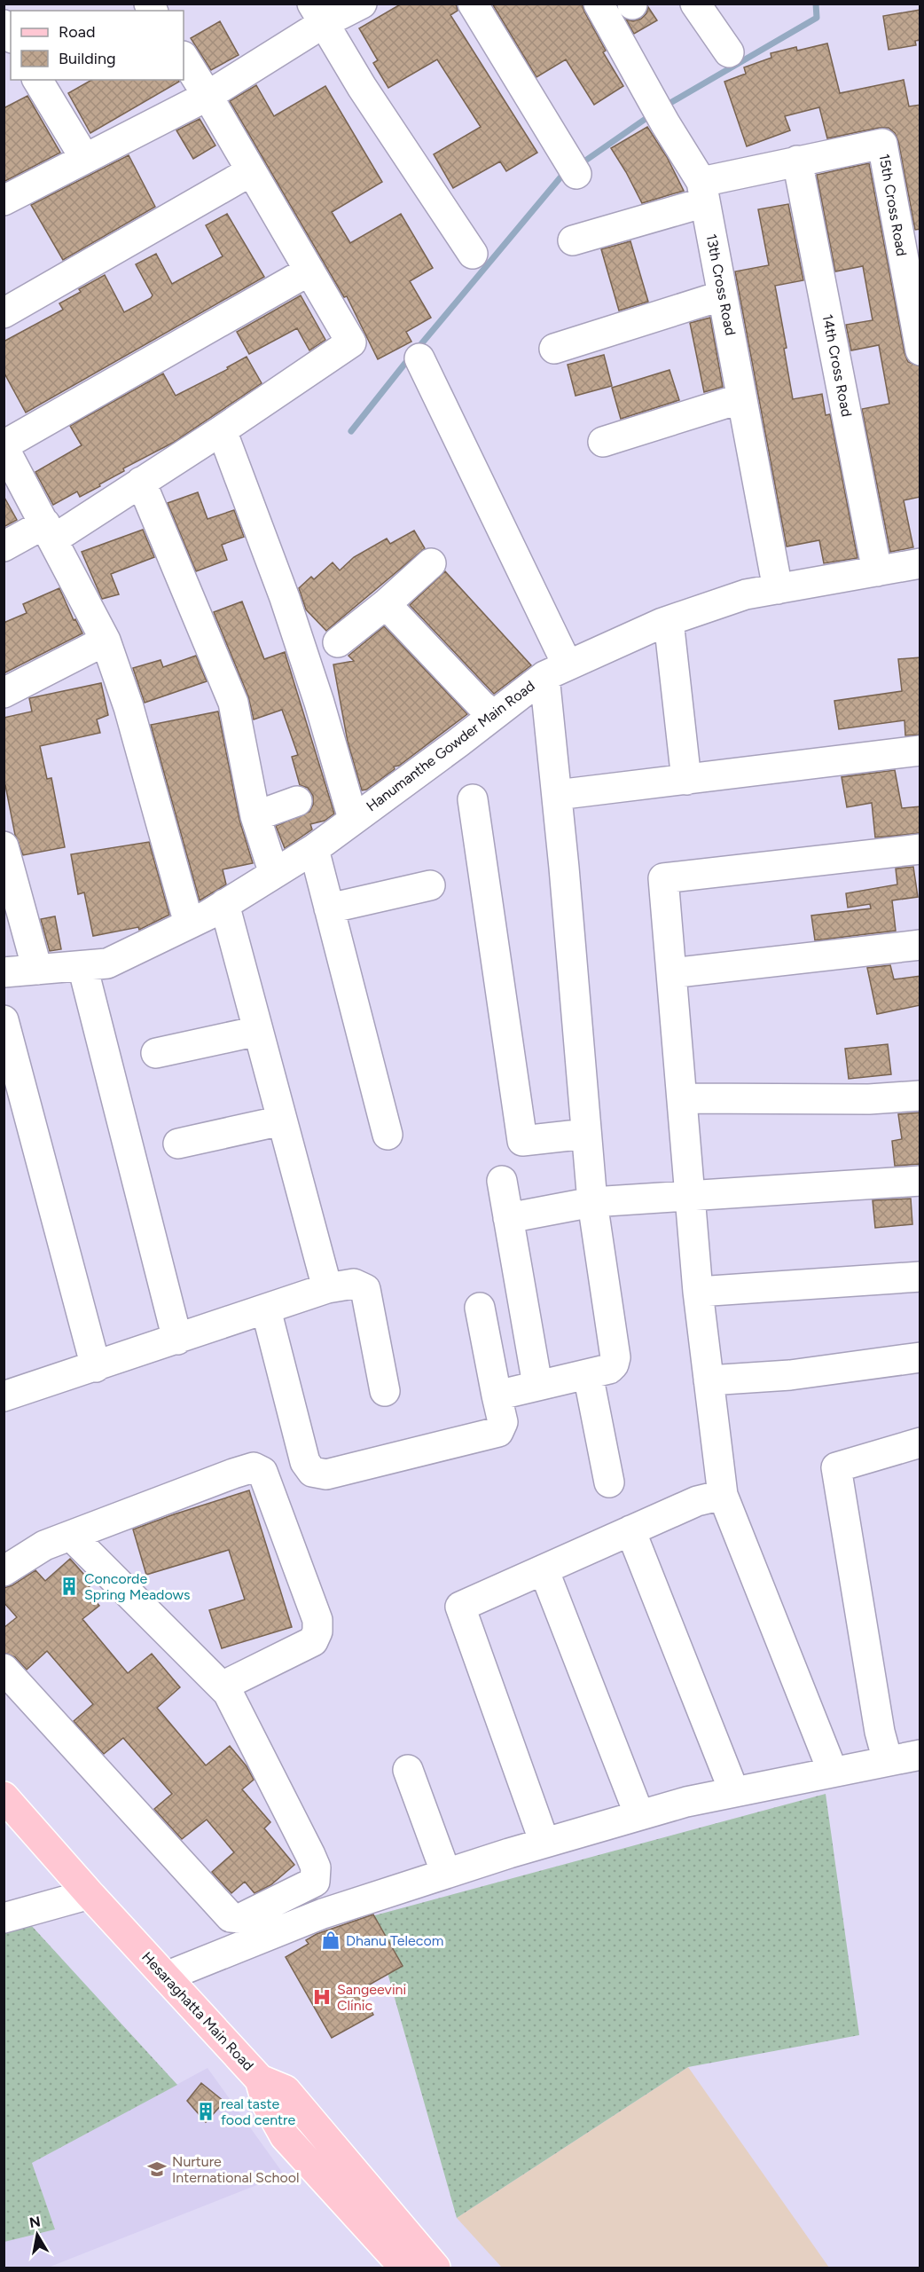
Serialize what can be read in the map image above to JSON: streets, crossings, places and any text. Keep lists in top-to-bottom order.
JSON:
{
  "streets": {
    "main road": ["Hesaraghatta Main Road"],
    "street": [
      "15th Cross Road",
      "13th Cross Road",
      "14th Cross Road",
      "Hanumanthe Gowder Main Road"
    ]
  },
  "crossings": [
    ["15th Cross Road", "14th Cross Road"],
    ["13th Cross Road", "Hanumanthe Gowder Main Road"],
    ["14th Cross Road", "Hanumanthe Gowder Main Road"]
  ],
  "places": {
    "building": ["Concorde Spring Meadows", "real taste food centre"],
    "shop": ["Dhanu Telecom"],
    "hospital": ["Sangeevini Clinic"],
    "school or university": ["Nurture International School"]
  },
  "legend": ["Road", "Building"],
  "north": "top"
}
